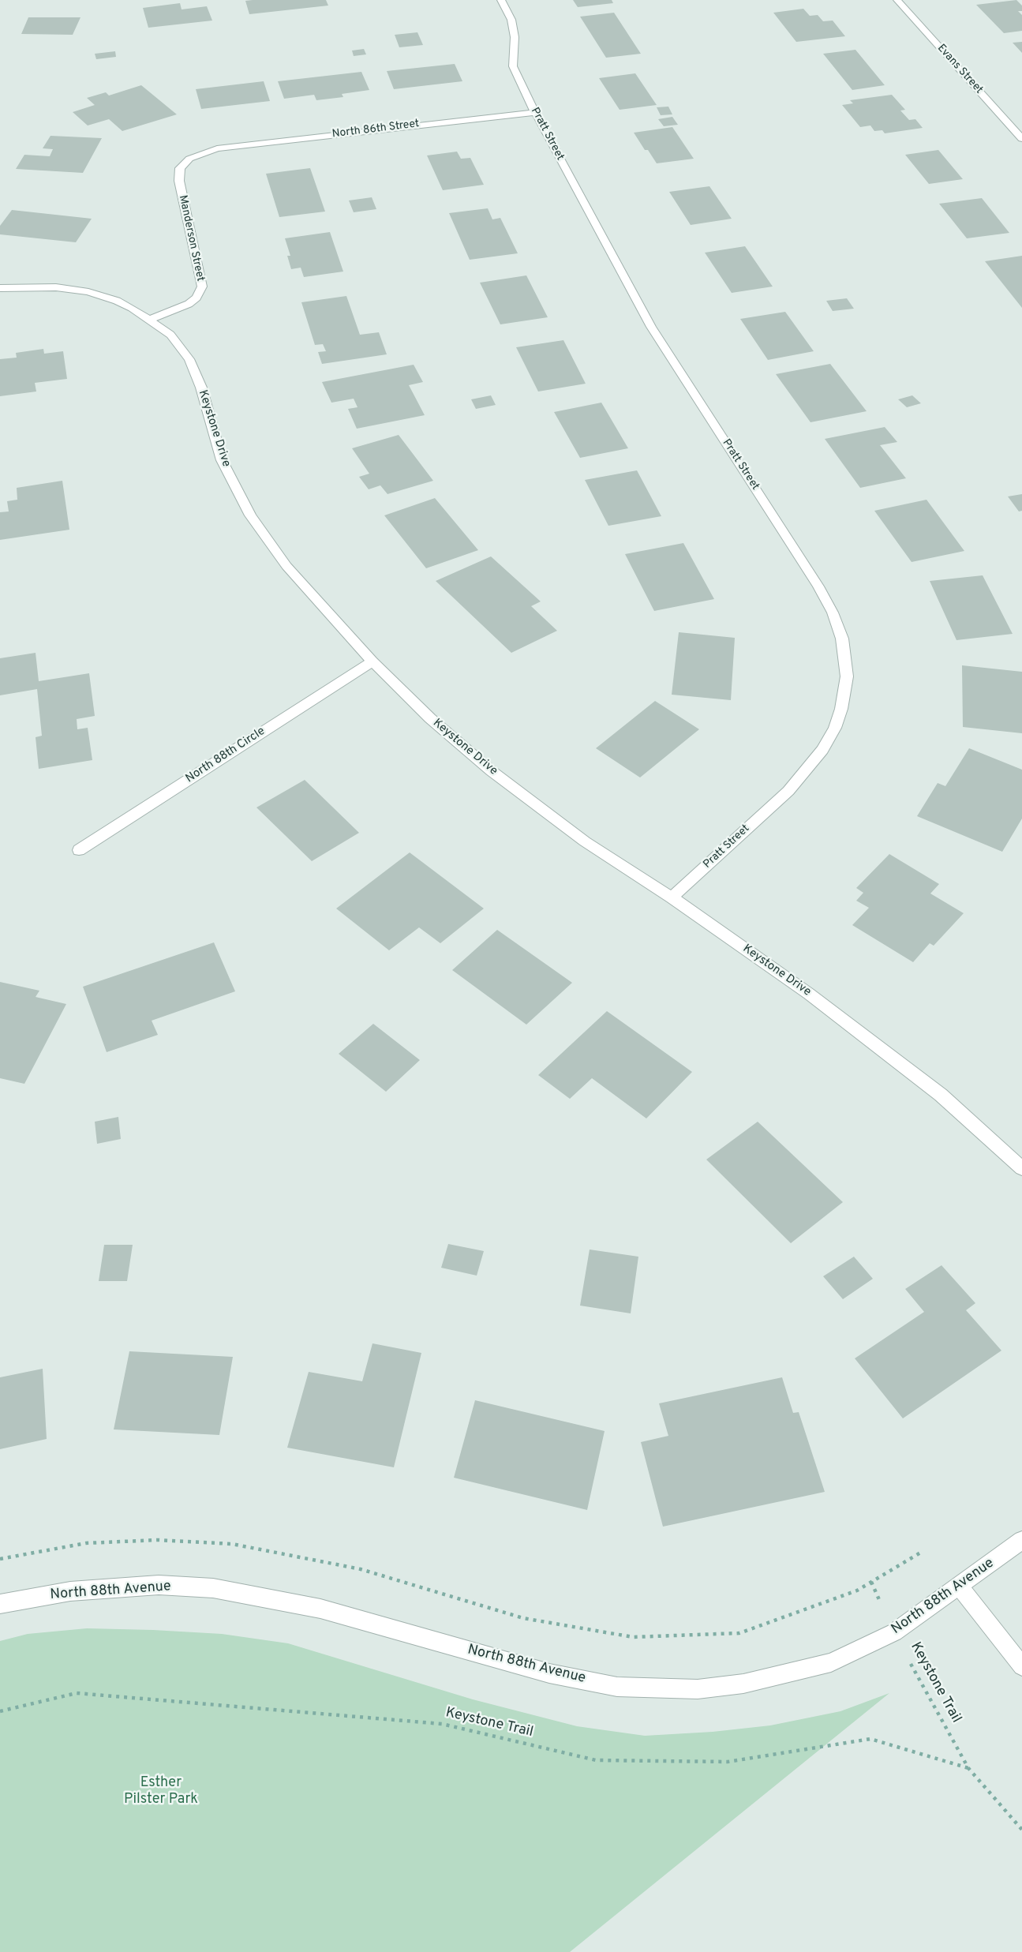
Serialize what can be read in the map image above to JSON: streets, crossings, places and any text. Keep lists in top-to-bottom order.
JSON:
{
  "streets": {
    "street": [
      "Evans Street",
      "North 86th Street",
      "Pratt Street",
      "Manderson Street",
      "Keystone Drive",
      "North 88th Circle",
      "North 88th Avenue"
    ],
    "path": ["Keystone Trail"]
  },
  "crossings": [
    ["North 86th Street", "Pratt Street"],
    ["North 86th Street", "Manderson Street"],
    ["Pratt Street", "Keystone Drive"],
    ["Manderson Street", "Keystone Drive"],
    ["Keystone Drive", "North 88th Circle"],
    ["North 88th Avenue", "Keystone Trail"]
  ],
  "parks": ["Esther Pilster Park"]
}
